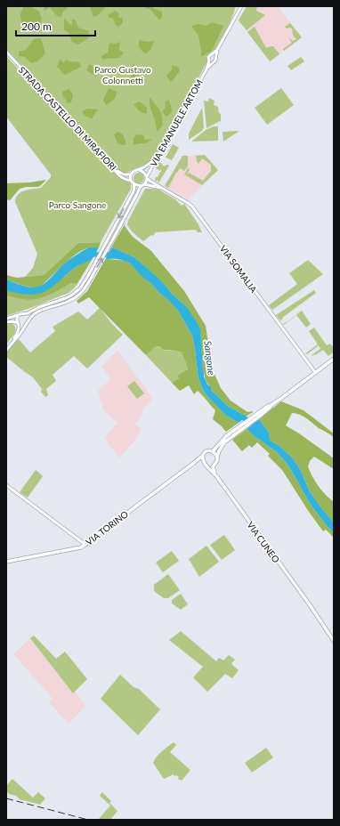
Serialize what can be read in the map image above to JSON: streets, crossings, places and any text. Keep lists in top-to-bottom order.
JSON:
{
  "streets": {
    "main road": ["VIA TORINO", "VIA CUNEO"],
    "street": ["STRADA CASTELLO DI MIRAFIORI", "VIA EMANUELE ARTOM", "VIA SOMALIA"]
  },
  "crossings": [
    ["STRADA CASTELLO DI MIRAFIORI", "VIA EMANUELE ARTOM"]
  ],
  "water": ["Sangone"],
  "parks": ["Parco Gustavo Colonnetti", "Parco Sangone"],
  "scale_bar": "200 m"
}
